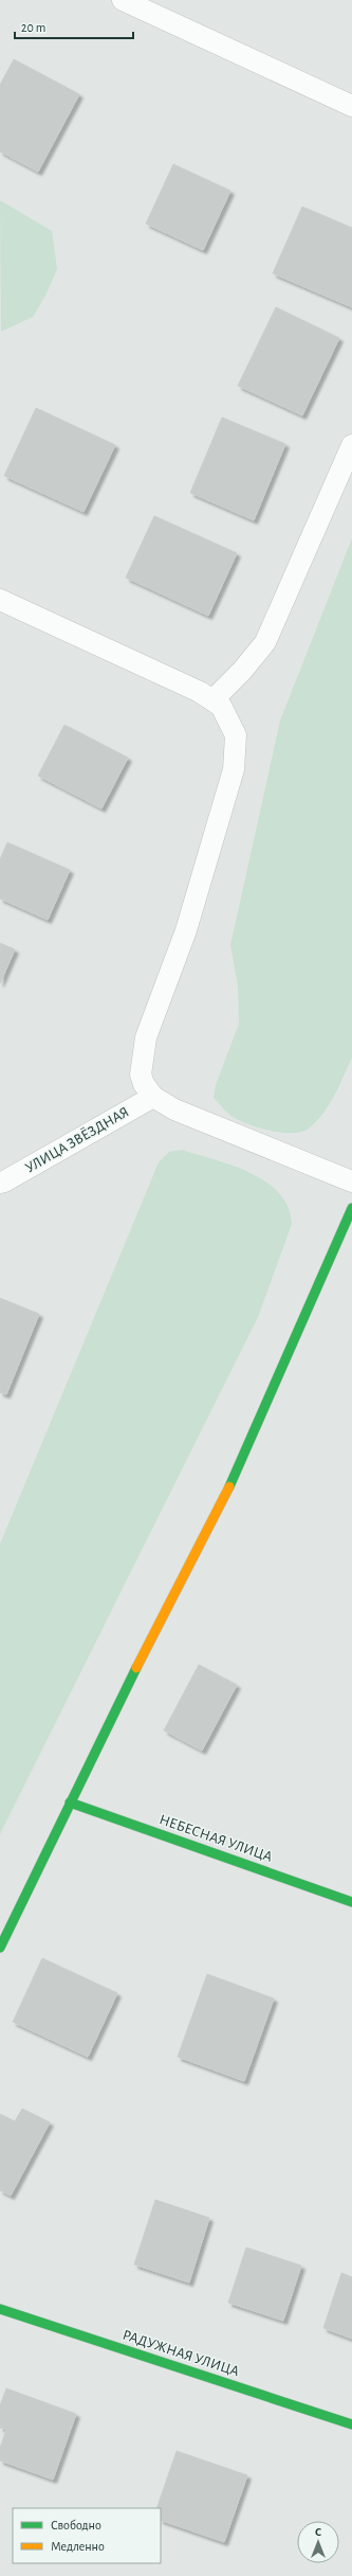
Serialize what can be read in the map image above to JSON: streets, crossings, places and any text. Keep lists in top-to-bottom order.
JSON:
{
  "streets": {
    "street": ["НЕБЕСНАЯ УЛИЦА", "РАДУЖНАЯ УЛИЦА"],
    "lane": ["УЛИЦА ЗВЁЗДНАЯ"]
  },
  "legend": ["Свободно", "Медленно"],
  "scale_bar": "20 m",
  "north": "top"
}
